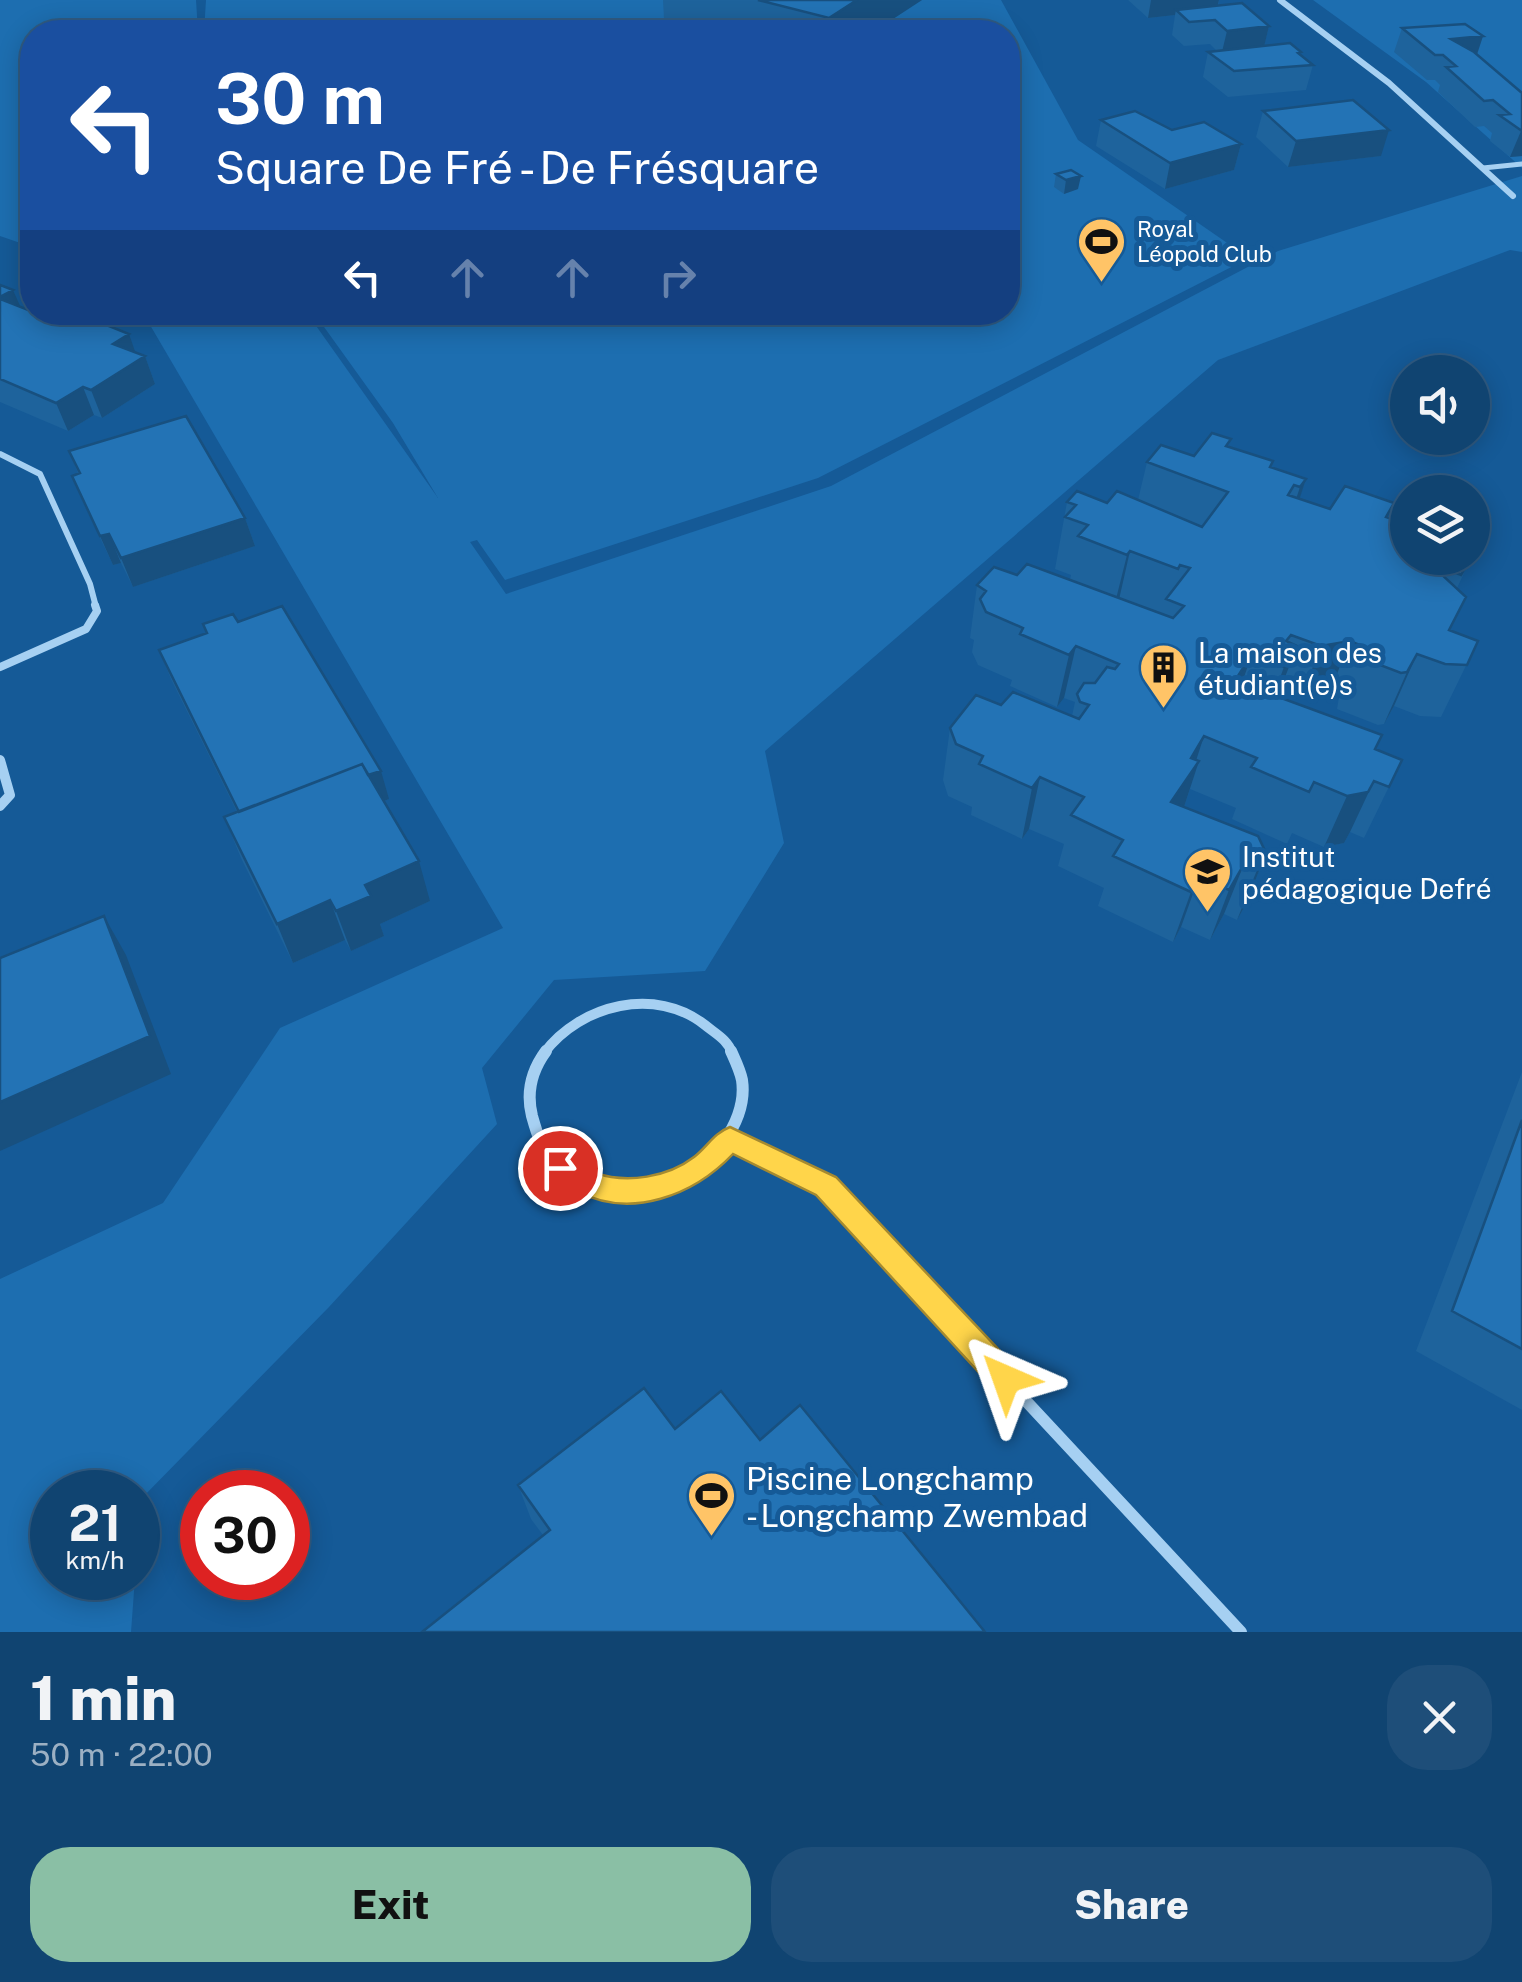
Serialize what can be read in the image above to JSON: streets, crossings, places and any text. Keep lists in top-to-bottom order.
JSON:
{
  "places": {
    "sports": ["Royal Léopold Club", "Piscine Longchamp - Longchamp Zwembad"],
    "building": ["La maison des étudiant(e)s"],
    "school or university": ["Institut pédagogique Defré"]
  },
  "page": {
    "turn": ["30 m", "Square De Fré - De Frésquare"],
    "speed": "21 km/h",
    "limit": "30",
    "heading": ["1 min", "50 m · 22:00"],
    "buttons": ["Exit", "Share"]
  }
}
